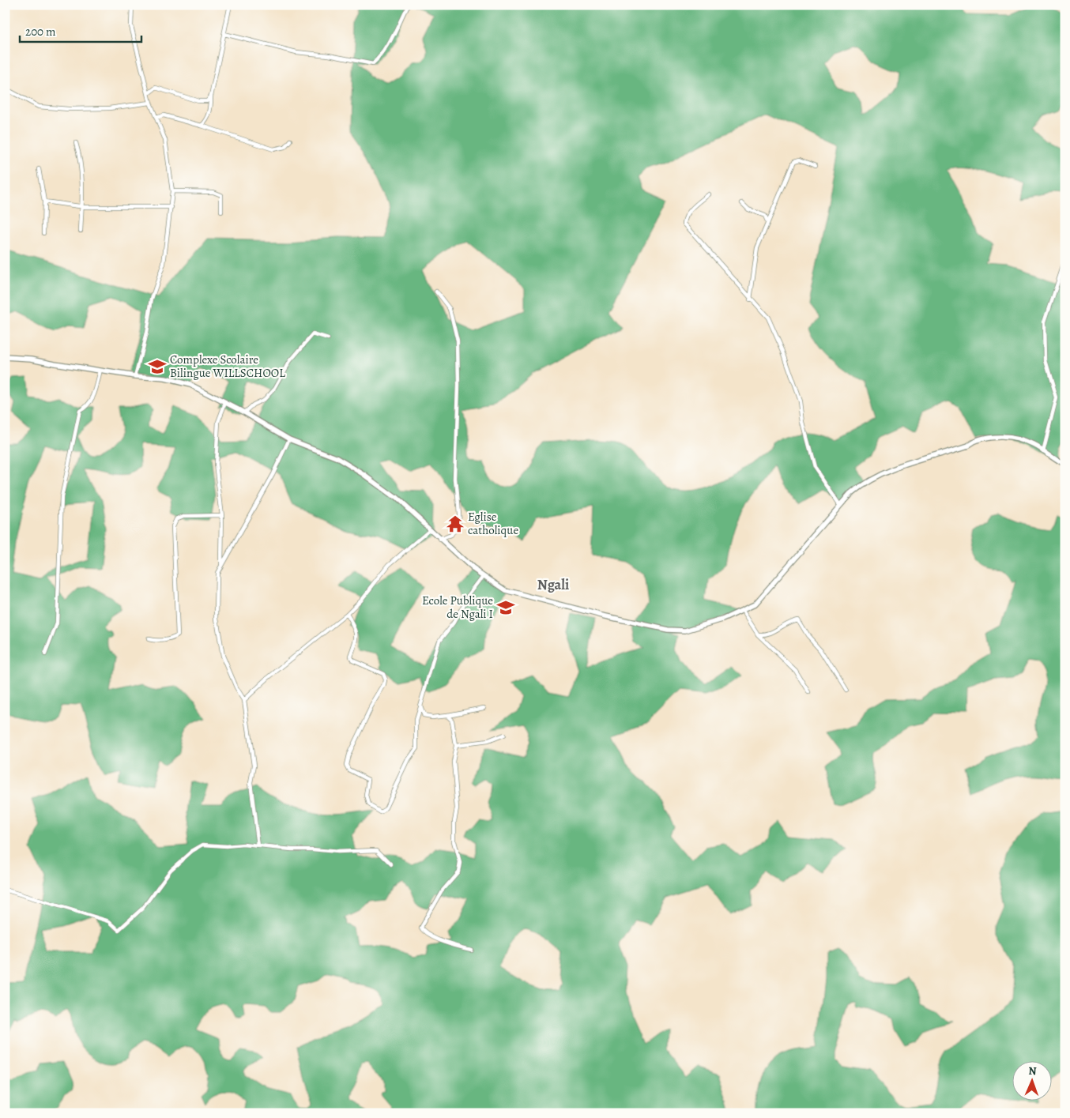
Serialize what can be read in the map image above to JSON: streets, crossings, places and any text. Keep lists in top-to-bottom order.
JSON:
{
  "districts": ["Ngali"],
  "places": {
    "school or university": ["Complexe Scolaire Bilingue WILLSCHOOL", "Ecole Publique de Ngali I"],
    "temple": ["Eglise catholique"]
  },
  "scale_bar": "200 m",
  "north": "top"
}
